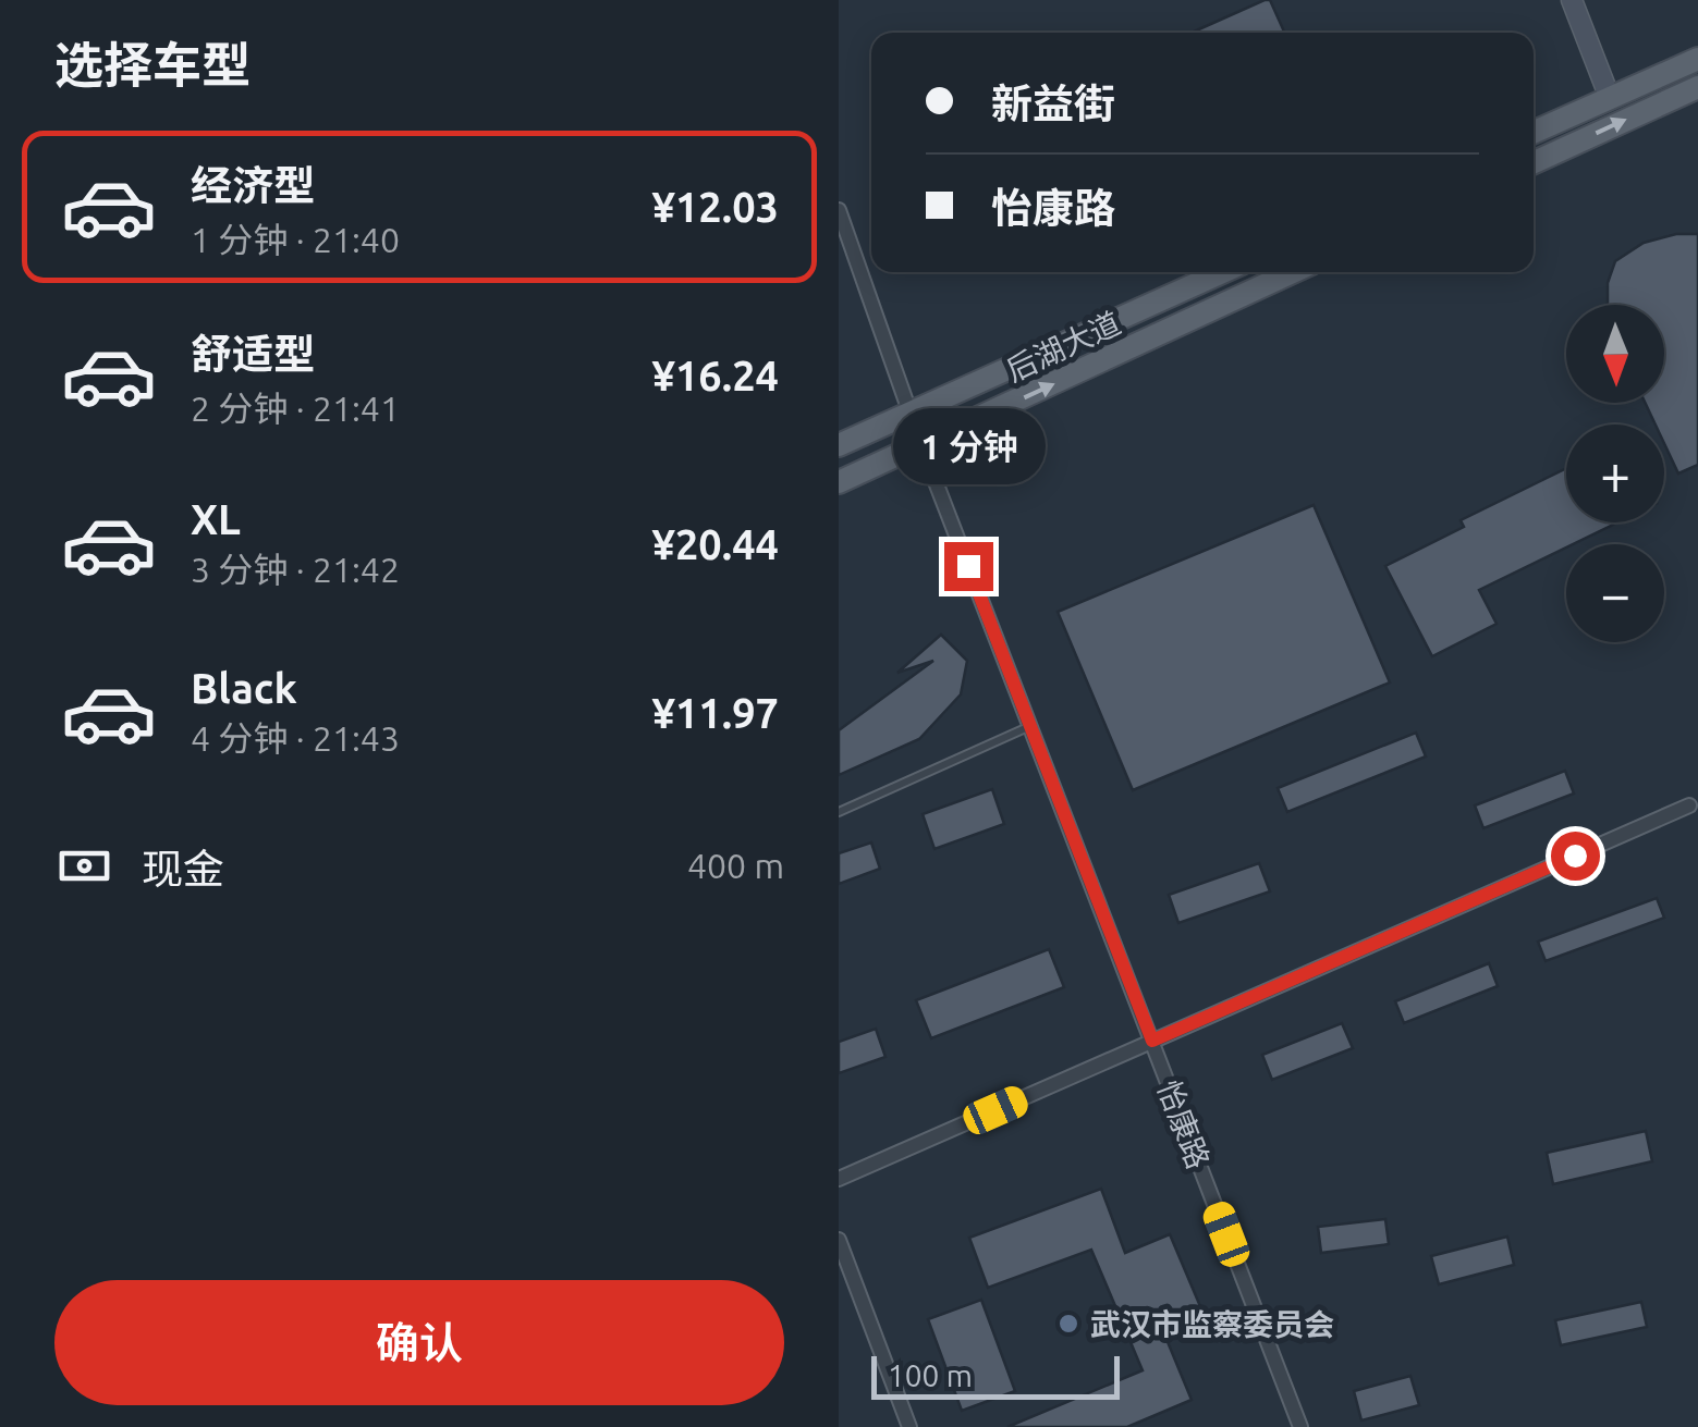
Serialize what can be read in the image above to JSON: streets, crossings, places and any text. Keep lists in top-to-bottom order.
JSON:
{
  "streets": {
    "main road": ["后湖大道"],
    "street": ["怡康路"]
  },
  "crossings": [
    ["后湖大道", "怡康路"]
  ],
  "places": ["武汉市监察委员会"],
  "scale_bar": "100 m",
  "north": "bottom",
  "page": {
    "heading": "选择车型",
    "banner": ["新益街", "怡康路"],
    "list": [
      {
        "name": "经济型",
        "note": "1 分钟 · 21:40",
        "value": "¥12.03"
      },
      {
        "name": "舒适型",
        "note": "2 分钟 · 21:41",
        "value": "¥16.24"
      },
      {
        "name": "XL",
        "note": "3 分钟 · 21:42",
        "value": "¥20.44"
      },
      {
        "name": "Black",
        "note": "4 分钟 · 21:43",
        "value": "¥11.97"
      }
    ],
    "map_buttons": ["+", "−"],
    "bubble": "1 分钟",
    "pay": ["现金", "400 m"],
    "buttons": "确认",
    "scale": "100 m"
  }
}
